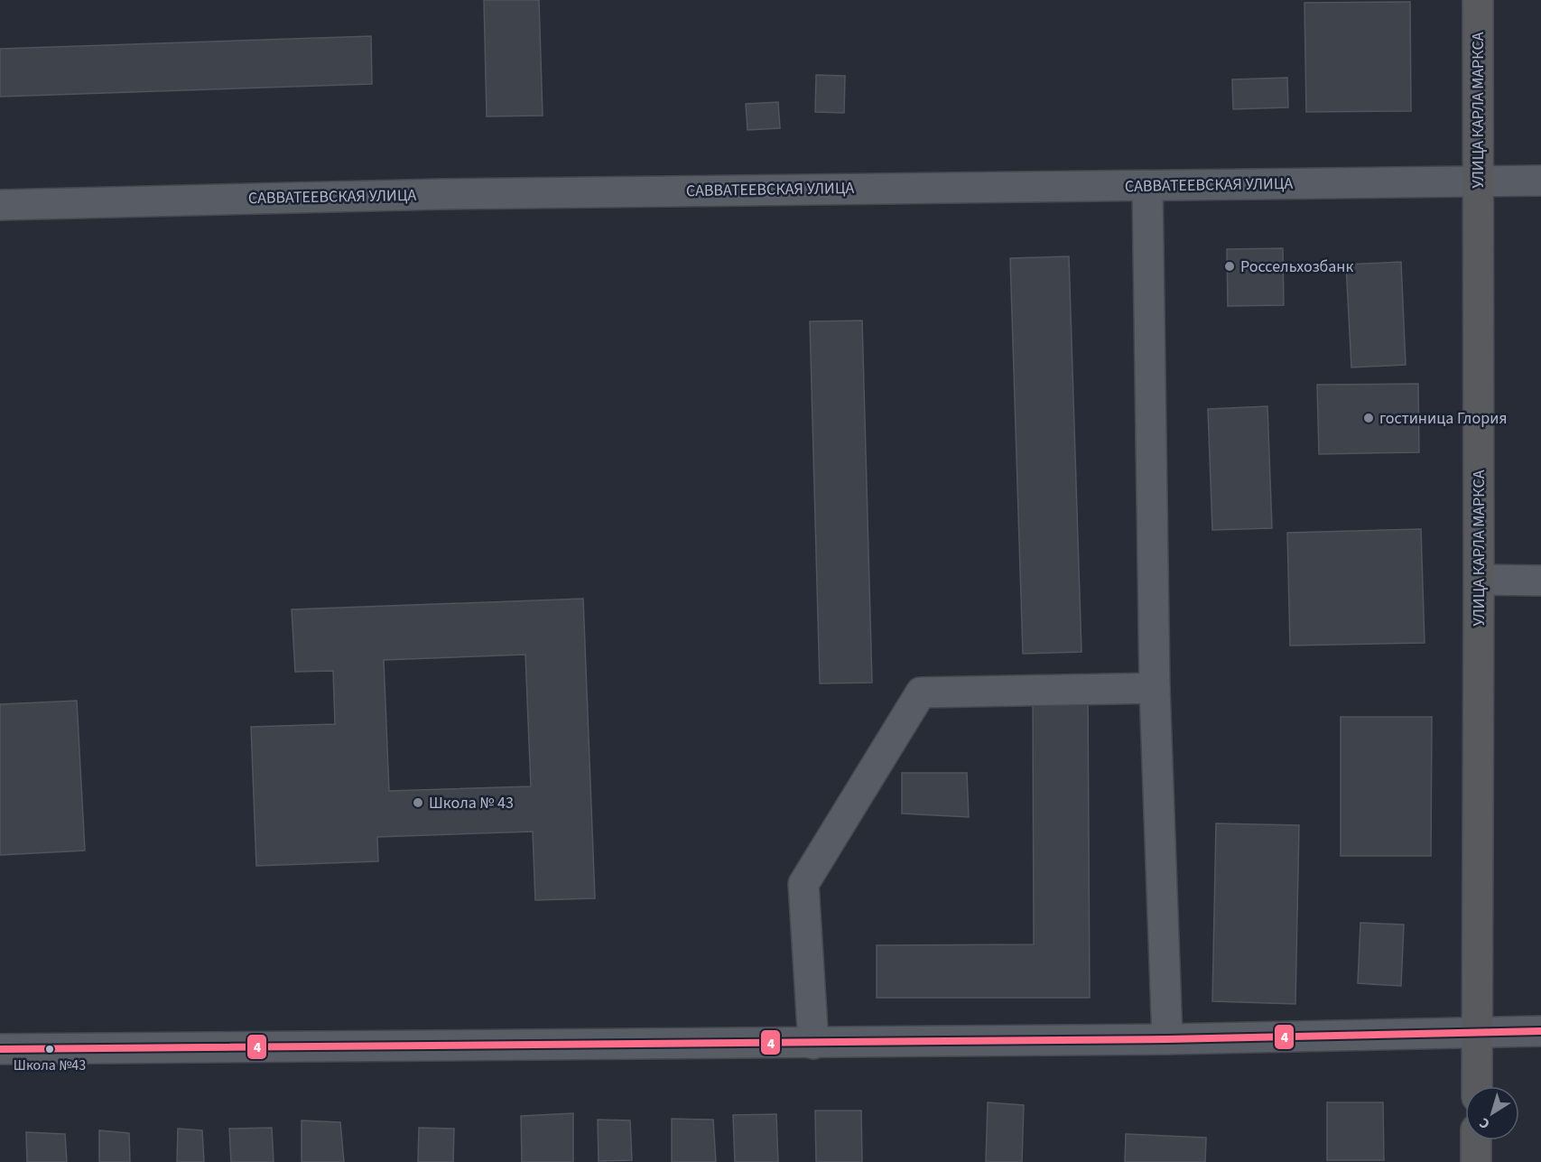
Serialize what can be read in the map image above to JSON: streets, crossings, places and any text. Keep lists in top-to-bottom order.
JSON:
{
  "streets": {
    "highway": ["УЛИЦА КАРЛА МАРКСА"],
    "street": ["САВВАТЕЕВСКАЯ УЛИЦА"]
  },
  "crossings": [
    ["УЛИЦА КАРЛА МАРКСА", "САВВАТЕЕВСКАЯ УЛИЦА"]
  ],
  "places": [
    "Россельхозбанк",
    "гостиница Глория",
    "Школа № 43",
    "Школа №43"
  ],
  "lines": ["transit line 4"],
  "north": "bottom left"
}
